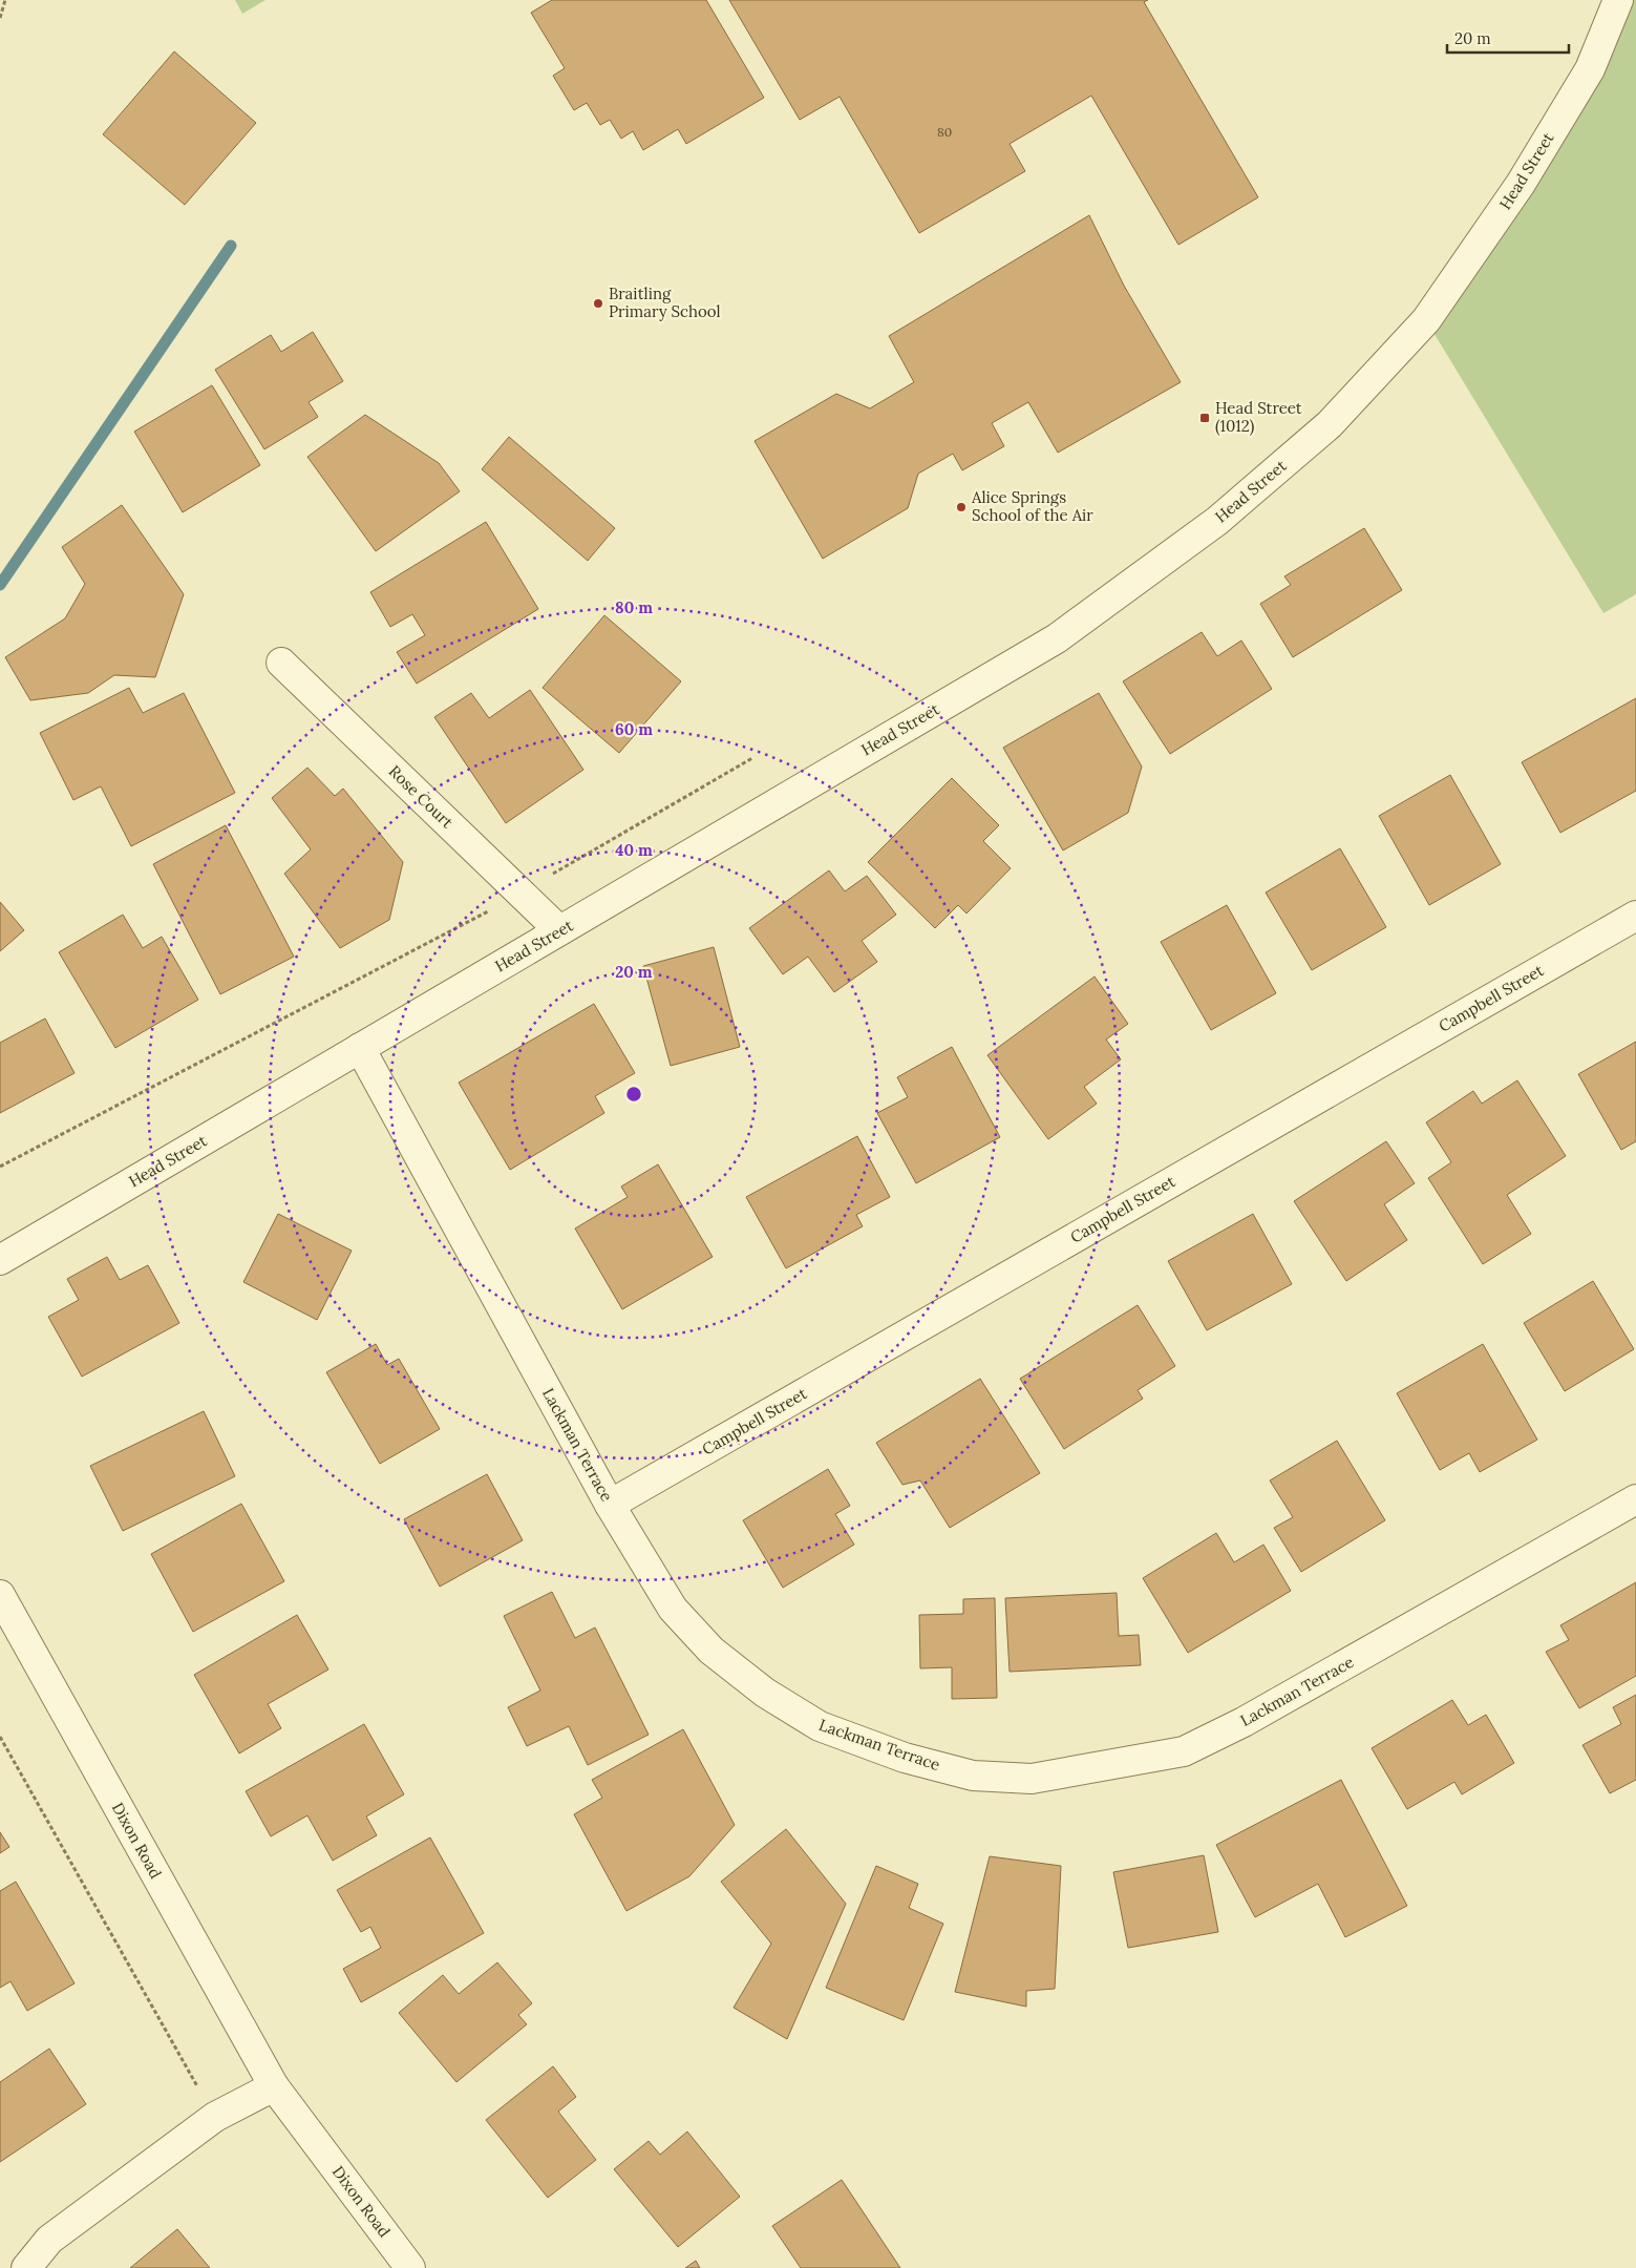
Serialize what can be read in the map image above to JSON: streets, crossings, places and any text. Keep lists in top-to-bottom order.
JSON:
{
  "streets": {
    "street": [
      "Head Street",
      "Rose Court",
      "Campbell Street",
      "Lackman Terrace",
      "Dixon Road"
    ]
  },
  "crossings": [
    ["Head Street", "Rose Court"],
    ["Head Street", "Lackman Terrace"],
    ["Campbell Street", "Lackman Terrace"]
  ],
  "places": {
    "other": ["Braitling Primary School", "Alice Springs School of the Air"],
    "transit": ["Head Street (1012)"]
  },
  "house_numbers": ["80"],
  "scale_bar": "20 m",
  "rings": [
    "80 m",
    "60 m",
    "40 m",
    "20 m"
  ]
}
